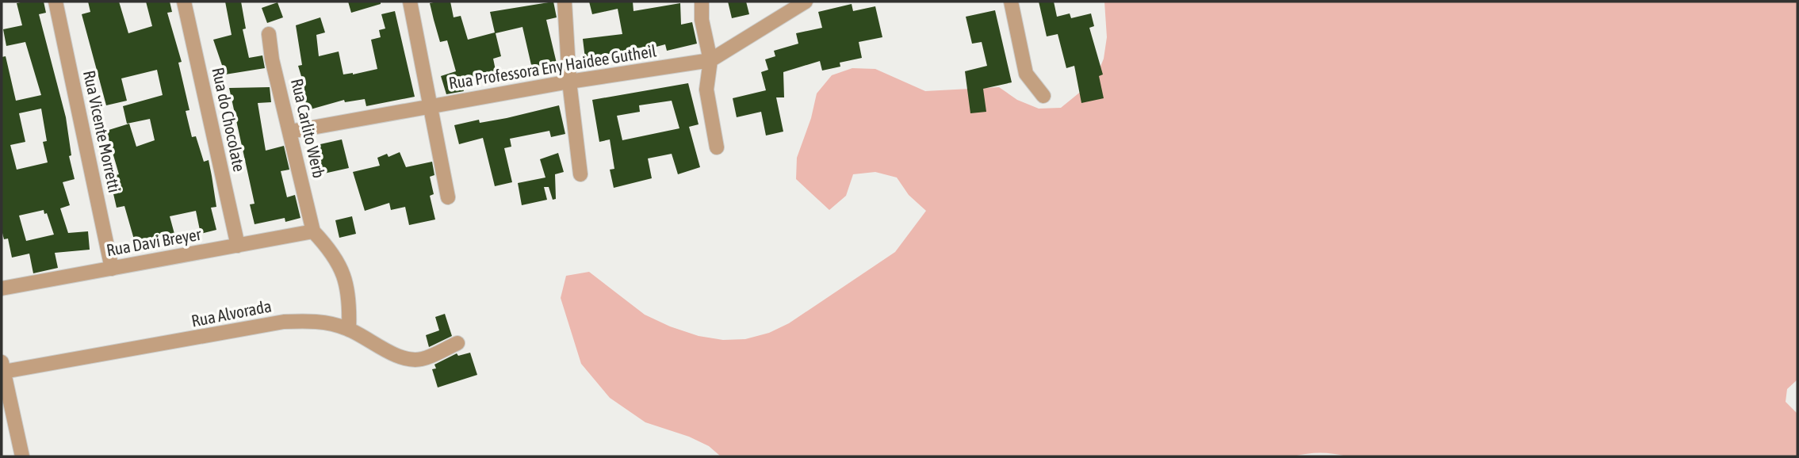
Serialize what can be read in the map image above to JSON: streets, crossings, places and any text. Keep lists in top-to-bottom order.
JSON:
{
  "streets": {
    "street": [
      "Rua Professora Eny Haidee Gutheil",
      "Rua do Chocolate",
      "Rua Carlito Werb",
      "Rua Vicente Morretti",
      "Rua Davi Breyer",
      "Rua Alvorada"
    ]
  },
  "crossings": [
    ["Rua Professora Eny Haidee Gutheil", "Rua Carlito Werb"],
    ["Rua do Chocolate", "Rua Davi Breyer"],
    ["Rua Carlito Werb", "Rua Davi Breyer"],
    ["Rua Vicente Morretti", "Rua Davi Breyer"]
  ]
}
